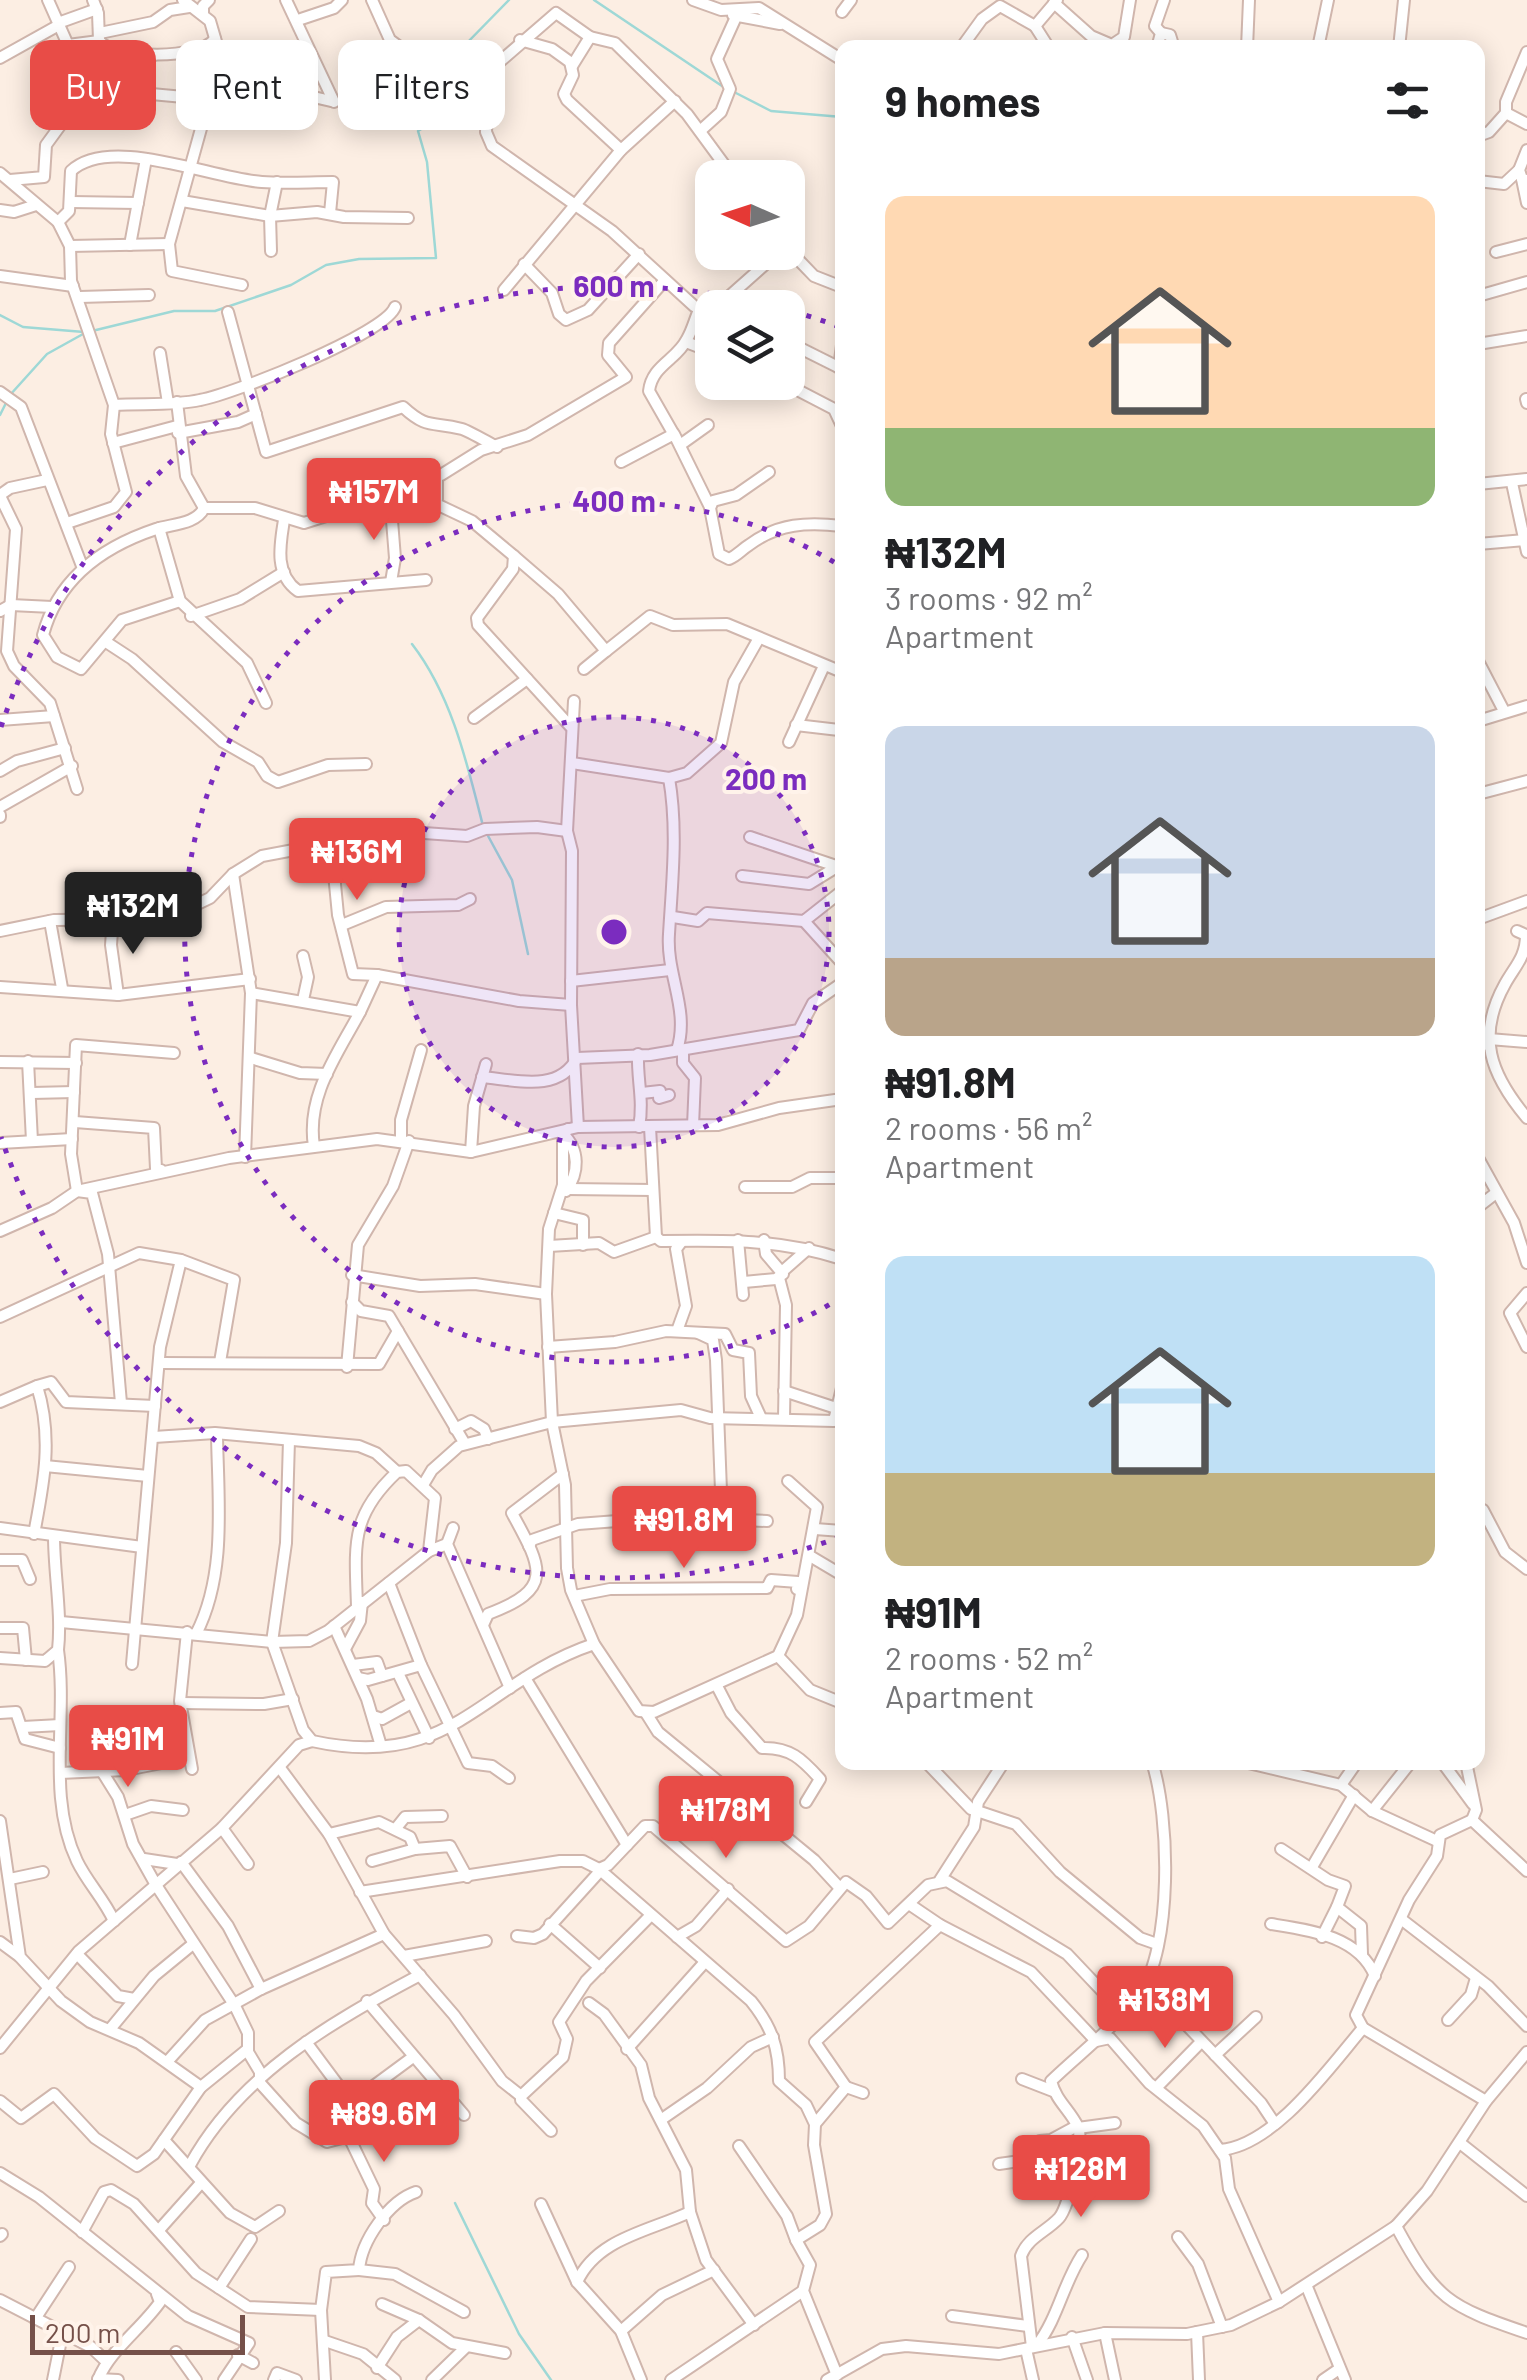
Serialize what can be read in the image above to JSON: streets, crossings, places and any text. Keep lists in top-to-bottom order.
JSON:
{
  "scale_bar": "200 m",
  "north": "left",
  "page": {
    "chip": ["Buy", "Rent", "Filters"],
    "heading": "9 homes",
    "list": [
      {
        "name": "₦132M",
        "note": "3 rooms · 92 m² · Apartment"
      },
      {
        "name": "₦91.8M",
        "note": "2 rooms · 56 m² · Apartment"
      },
      {
        "name": "₦91M",
        "note": "2 rooms · 52 m² · Apartment"
      }
    ],
    "price": [
      "₦157M",
      "₦136M",
      "₦132M",
      "₦91.8M",
      "₦91M",
      "₦178M",
      "₦138M",
      "₦89.6M",
      "₦128M"
    ],
    "scale": "200 m"
  },
  "rings": ["600 m", "400 m", "200 m"]
}
